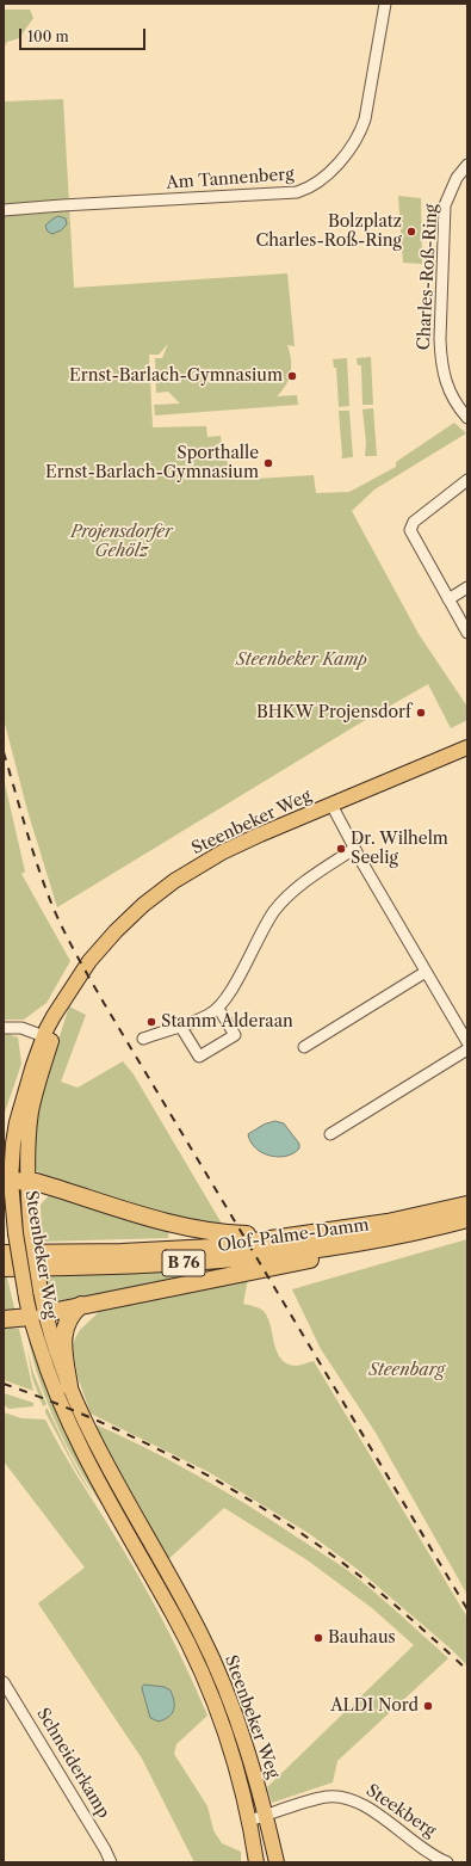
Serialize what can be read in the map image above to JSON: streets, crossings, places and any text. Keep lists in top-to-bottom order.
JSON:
{
  "streets": {
    "highway": ["Olof-Palme-Damm", "B 76"],
    "main road": ["Steenbeker Weg"],
    "street": [
      "Am Tannenberg",
      "Charles-Roß-Ring",
      "Schneiderkamp",
      "Steekberg"
    ]
  },
  "crossings": [
    ["Steenbeker Weg", "Steekberg"]
  ],
  "parks": ["Projensdorfer Gehölz", "Steenbeker Kamp", "Steenbarg"],
  "places": [
    "Bolzplatz Charles-Roß-Ring",
    "Ernst-Barlach-Gymnasium",
    "Sporthalle Ernst-Barlach-Gymnasium",
    "BHKW Projensdorf",
    "Dr. Wilhelm Seelig",
    "Stamm Alderaan",
    "Bauhaus",
    "ALDI Nord"
  ],
  "scale_bar": "100 m"
}
